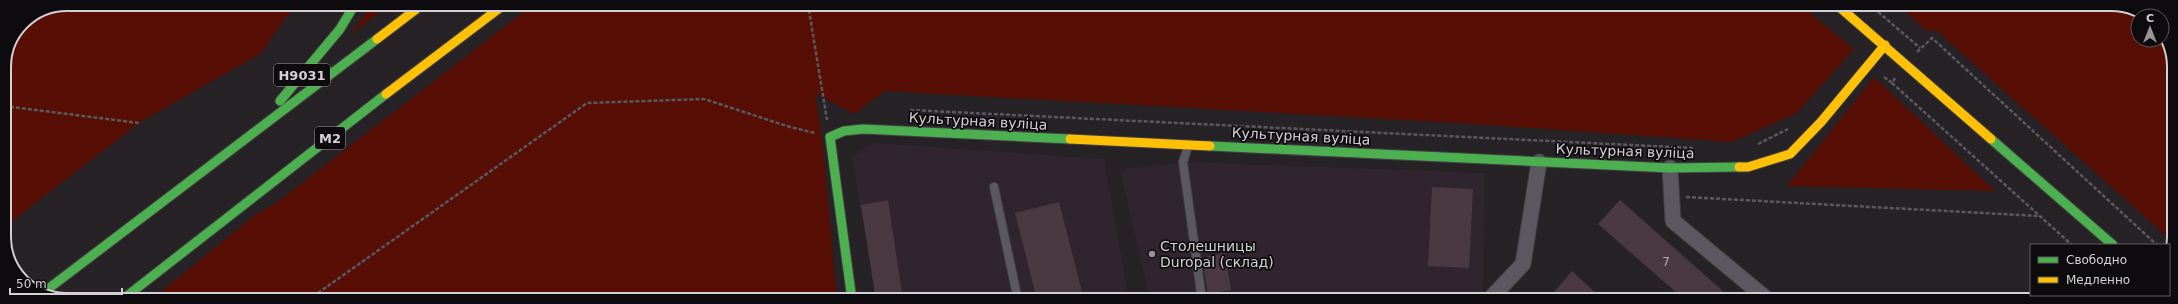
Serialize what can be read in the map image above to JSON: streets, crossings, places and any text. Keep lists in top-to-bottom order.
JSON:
{
  "streets": {
    "main road": ["Н9031", "Культурная вуліца", "М2"]
  },
  "places": ["Столешницы Duropal (склад)"],
  "house_numbers": ["7"],
  "legend": ["Свободно", "Медленно"],
  "scale_bar": "50 m",
  "north": "top"
}
